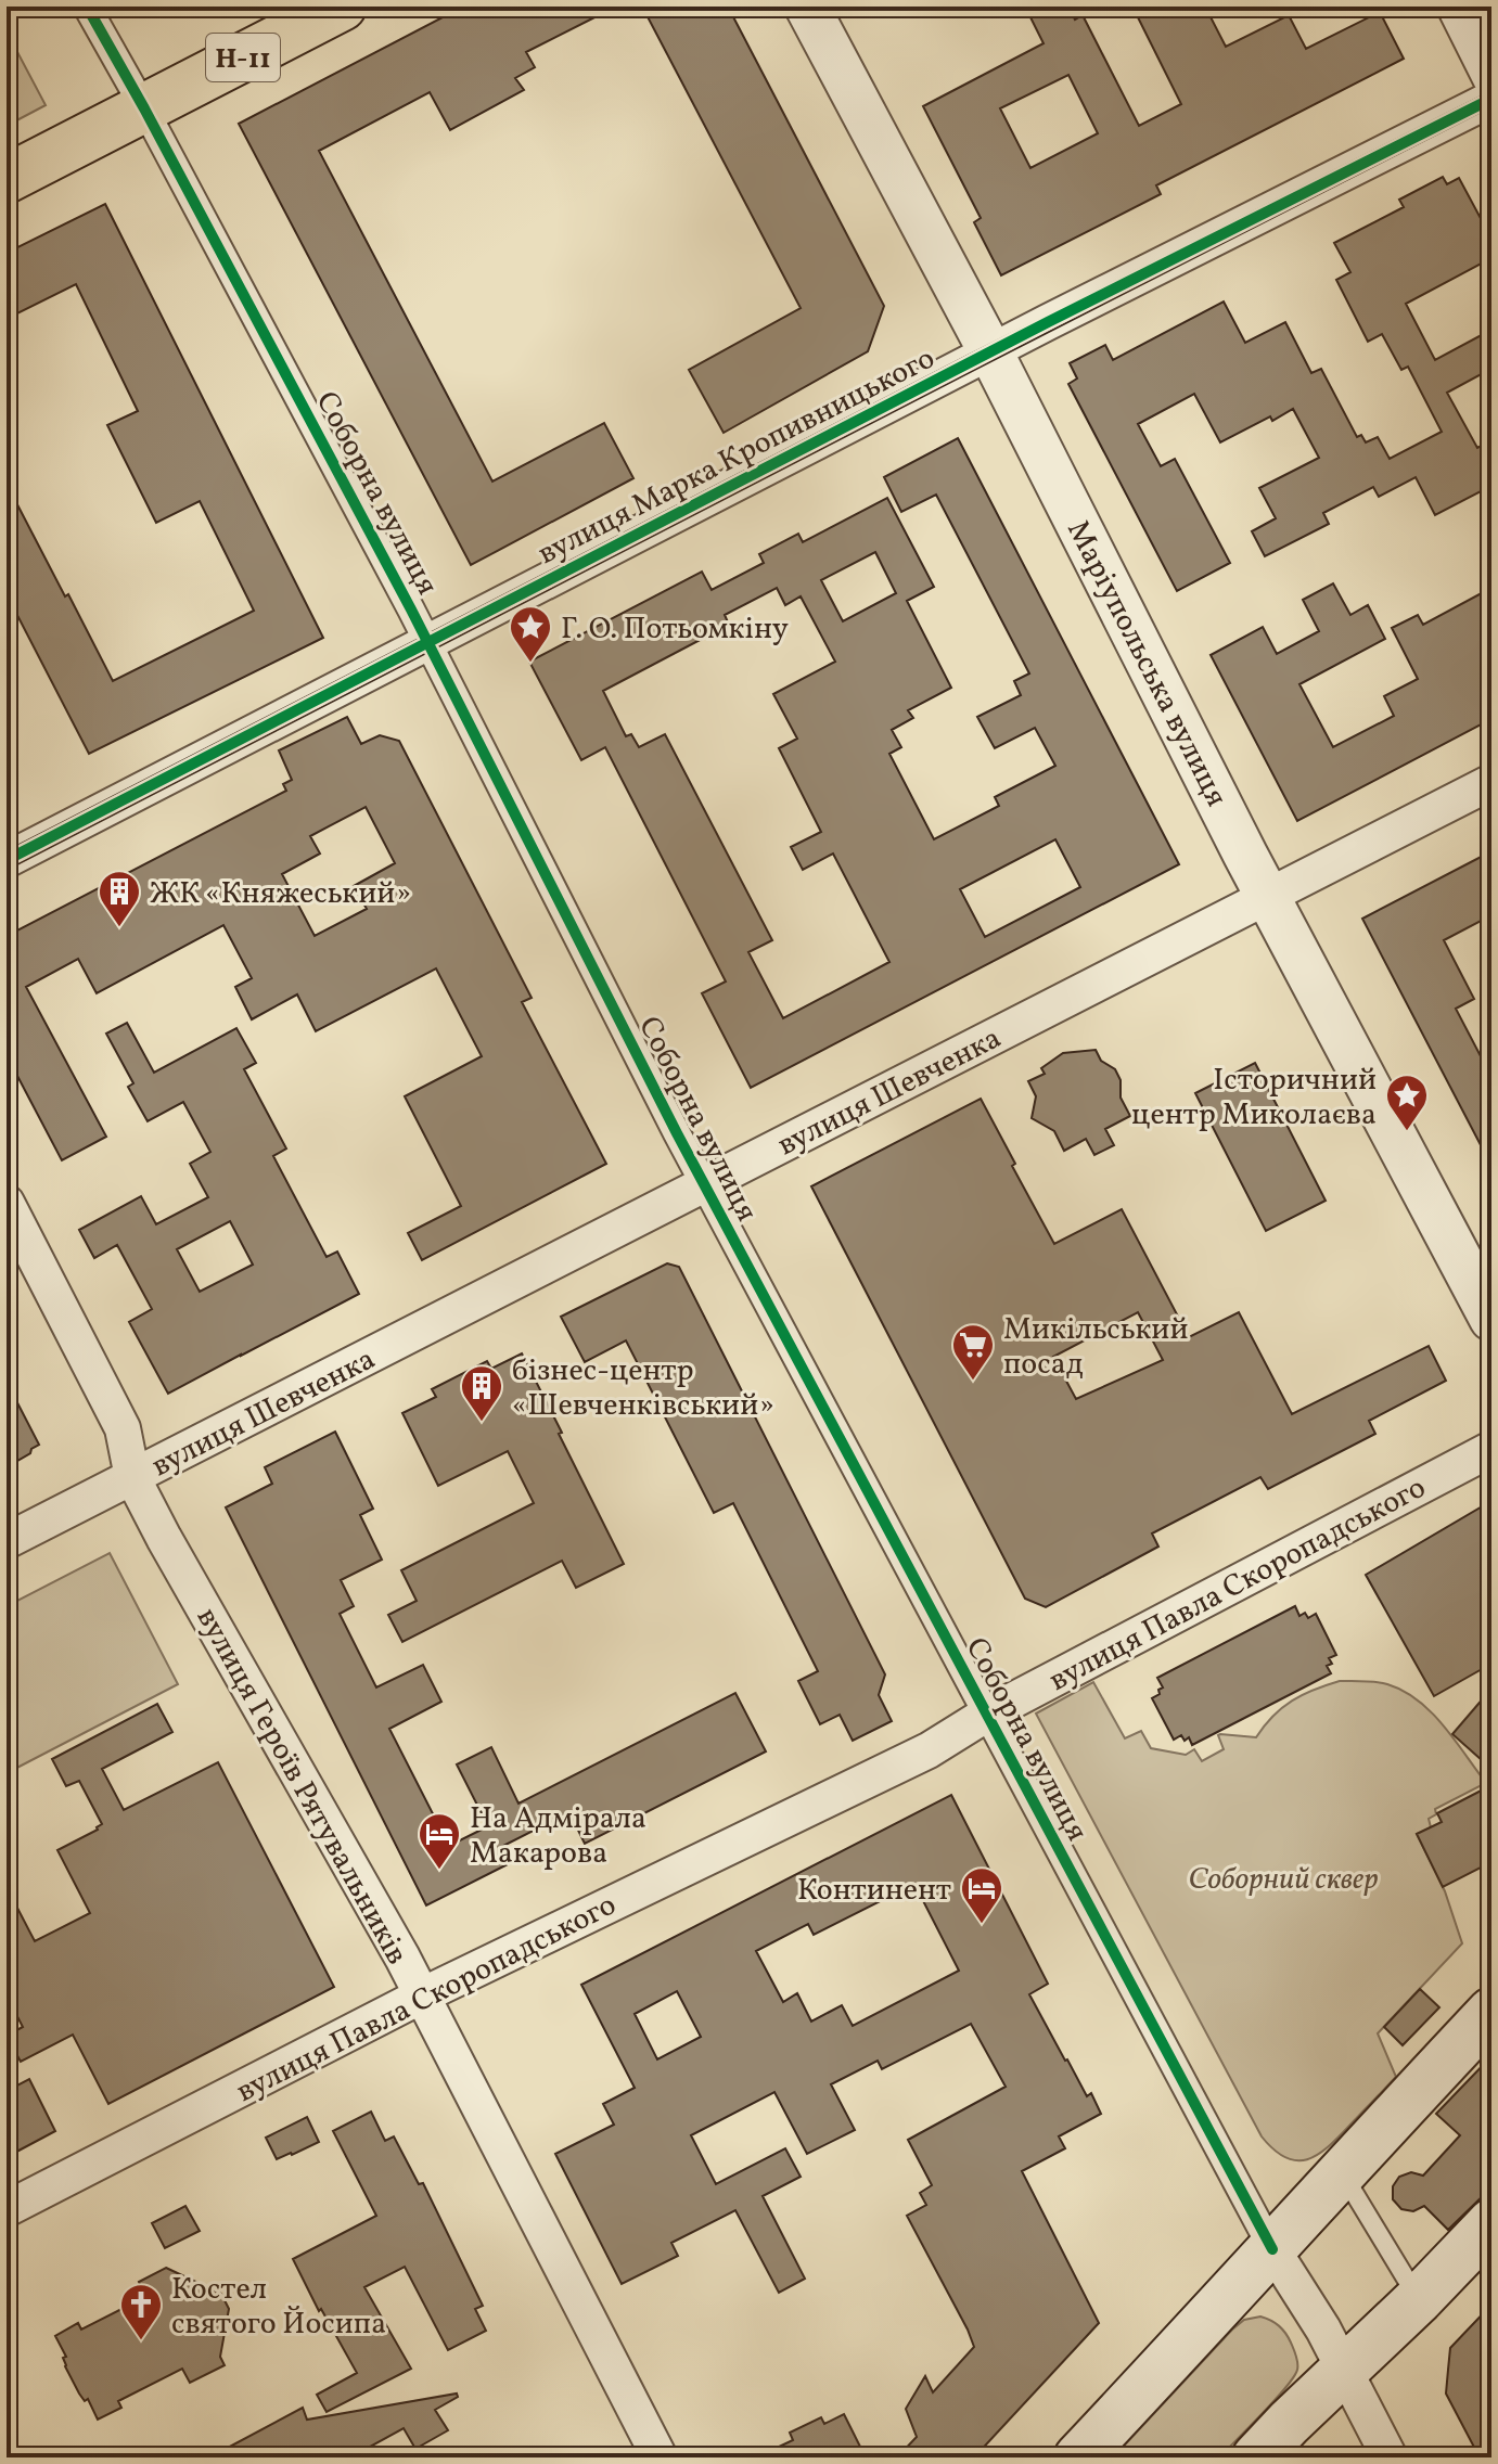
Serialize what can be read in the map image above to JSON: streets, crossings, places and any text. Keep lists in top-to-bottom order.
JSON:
{
  "streets": {
    "main road": ["Н-11"],
    "street": [
      "вулиця Марка Кропивницького",
      "Соборна вулиця",
      "Маріупольська вулиця",
      "вулиця Шевченка",
      "вулиця Павла Скоропадського",
      "вулиця Героїв Рятувальників"
    ]
  },
  "crossings": [
    ["Н-11", "Соборна вулиця"],
    ["вулиця Марка Кропивницького", "Соборна вулиця"],
    ["вулиця Марка Кропивницького", "Маріупольська вулиця"],
    ["Соборна вулиця", "вулиця Шевченка"],
    ["Соборна вулиця", "вулиця Павла Скоропадського"],
    ["Маріупольська вулиця", "вулиця Шевченка"],
    ["вулиця Шевченка", "вулиця Героїв Рятувальників"],
    ["вулиця Павла Скоропадського", "вулиця Героїв Рятувальників"]
  ],
  "parks": ["Соборний сквер"],
  "places": {
    "place": ["Г. О. Потьомкіну", "Історичний центр Миколаєва"],
    "building": ["ЖК «Княжеський»", "бізнес-центр «Шевченківський»"],
    "supermarket": ["Микільський посад"],
    "hotel": ["На Адмірала Макарова", "Континент"],
    "church": ["Костел святого Йосипа"]
  }
}
